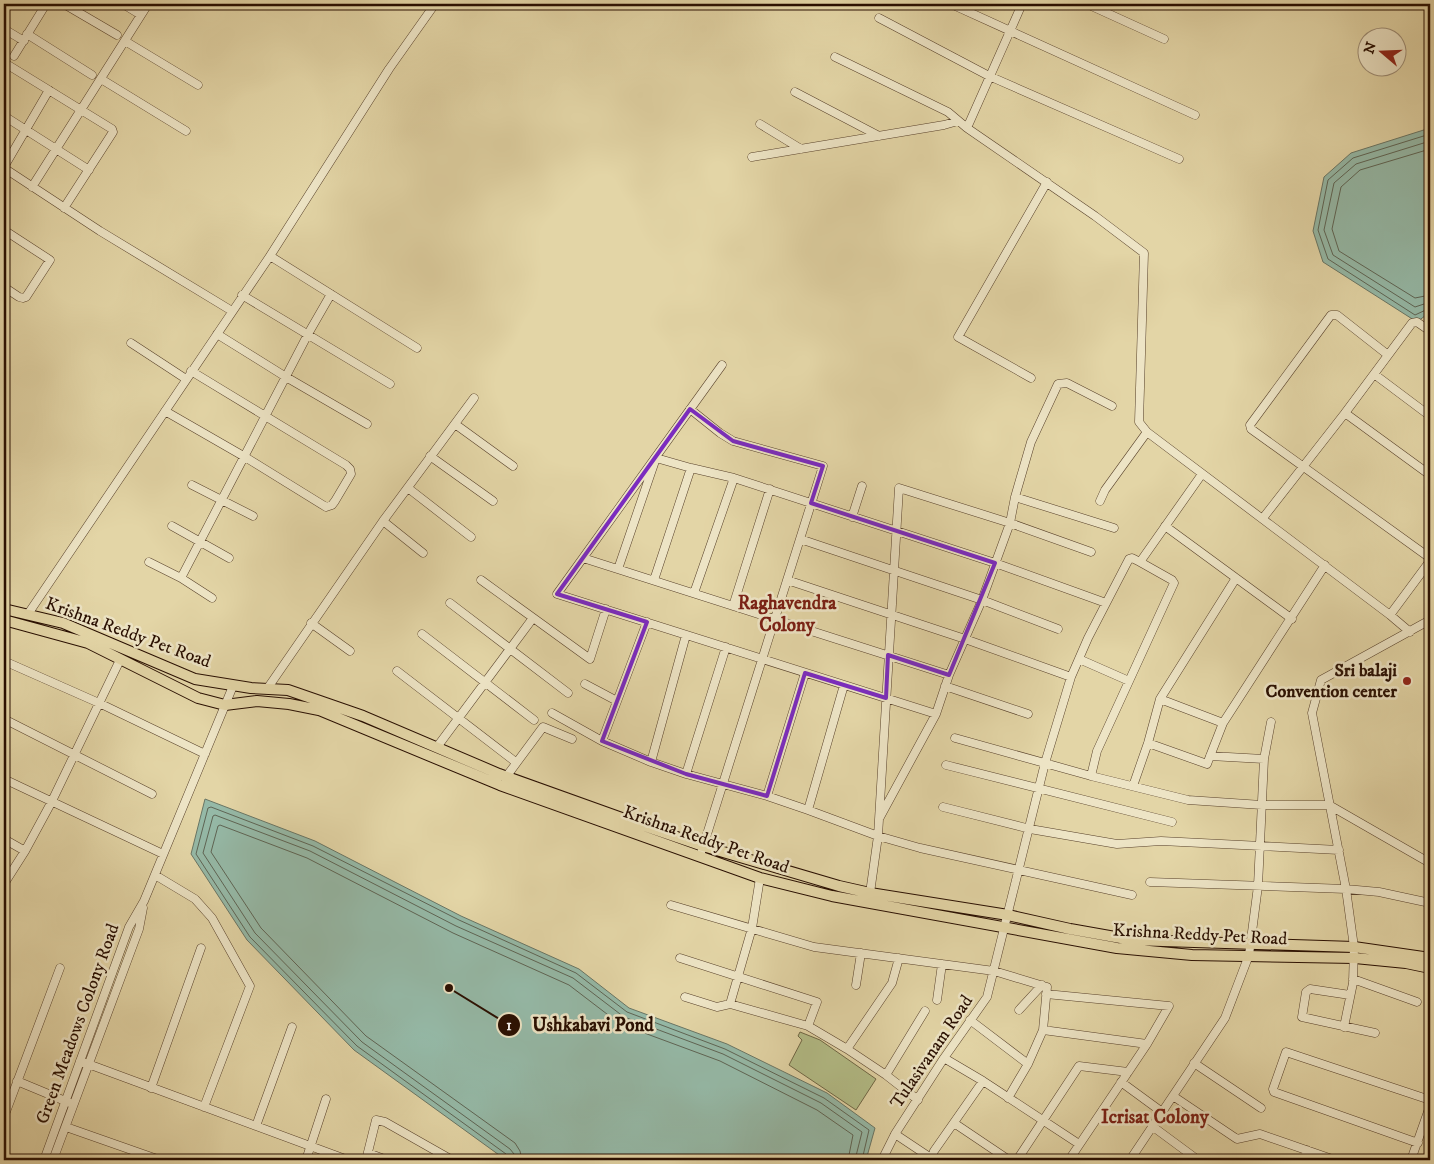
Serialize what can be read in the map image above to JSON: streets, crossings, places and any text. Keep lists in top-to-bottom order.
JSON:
{
  "streets": {
    "main road": ["Krishna Reddy Pet Road"],
    "street": ["Green Meadows Colony Road", "Tulasivanam Road"]
  },
  "crossings": [
    ["Krishna Reddy Pet Road", "Green Meadows Colony Road"],
    ["Krishna Reddy Pet Road", "Tulasivanam Road"]
  ],
  "districts": ["Raghavendra Colony", "Icrisat Colony"],
  "places": ["Sri balaji Convention center", "Ushkabavi Pond"],
  "north": "left"
}
